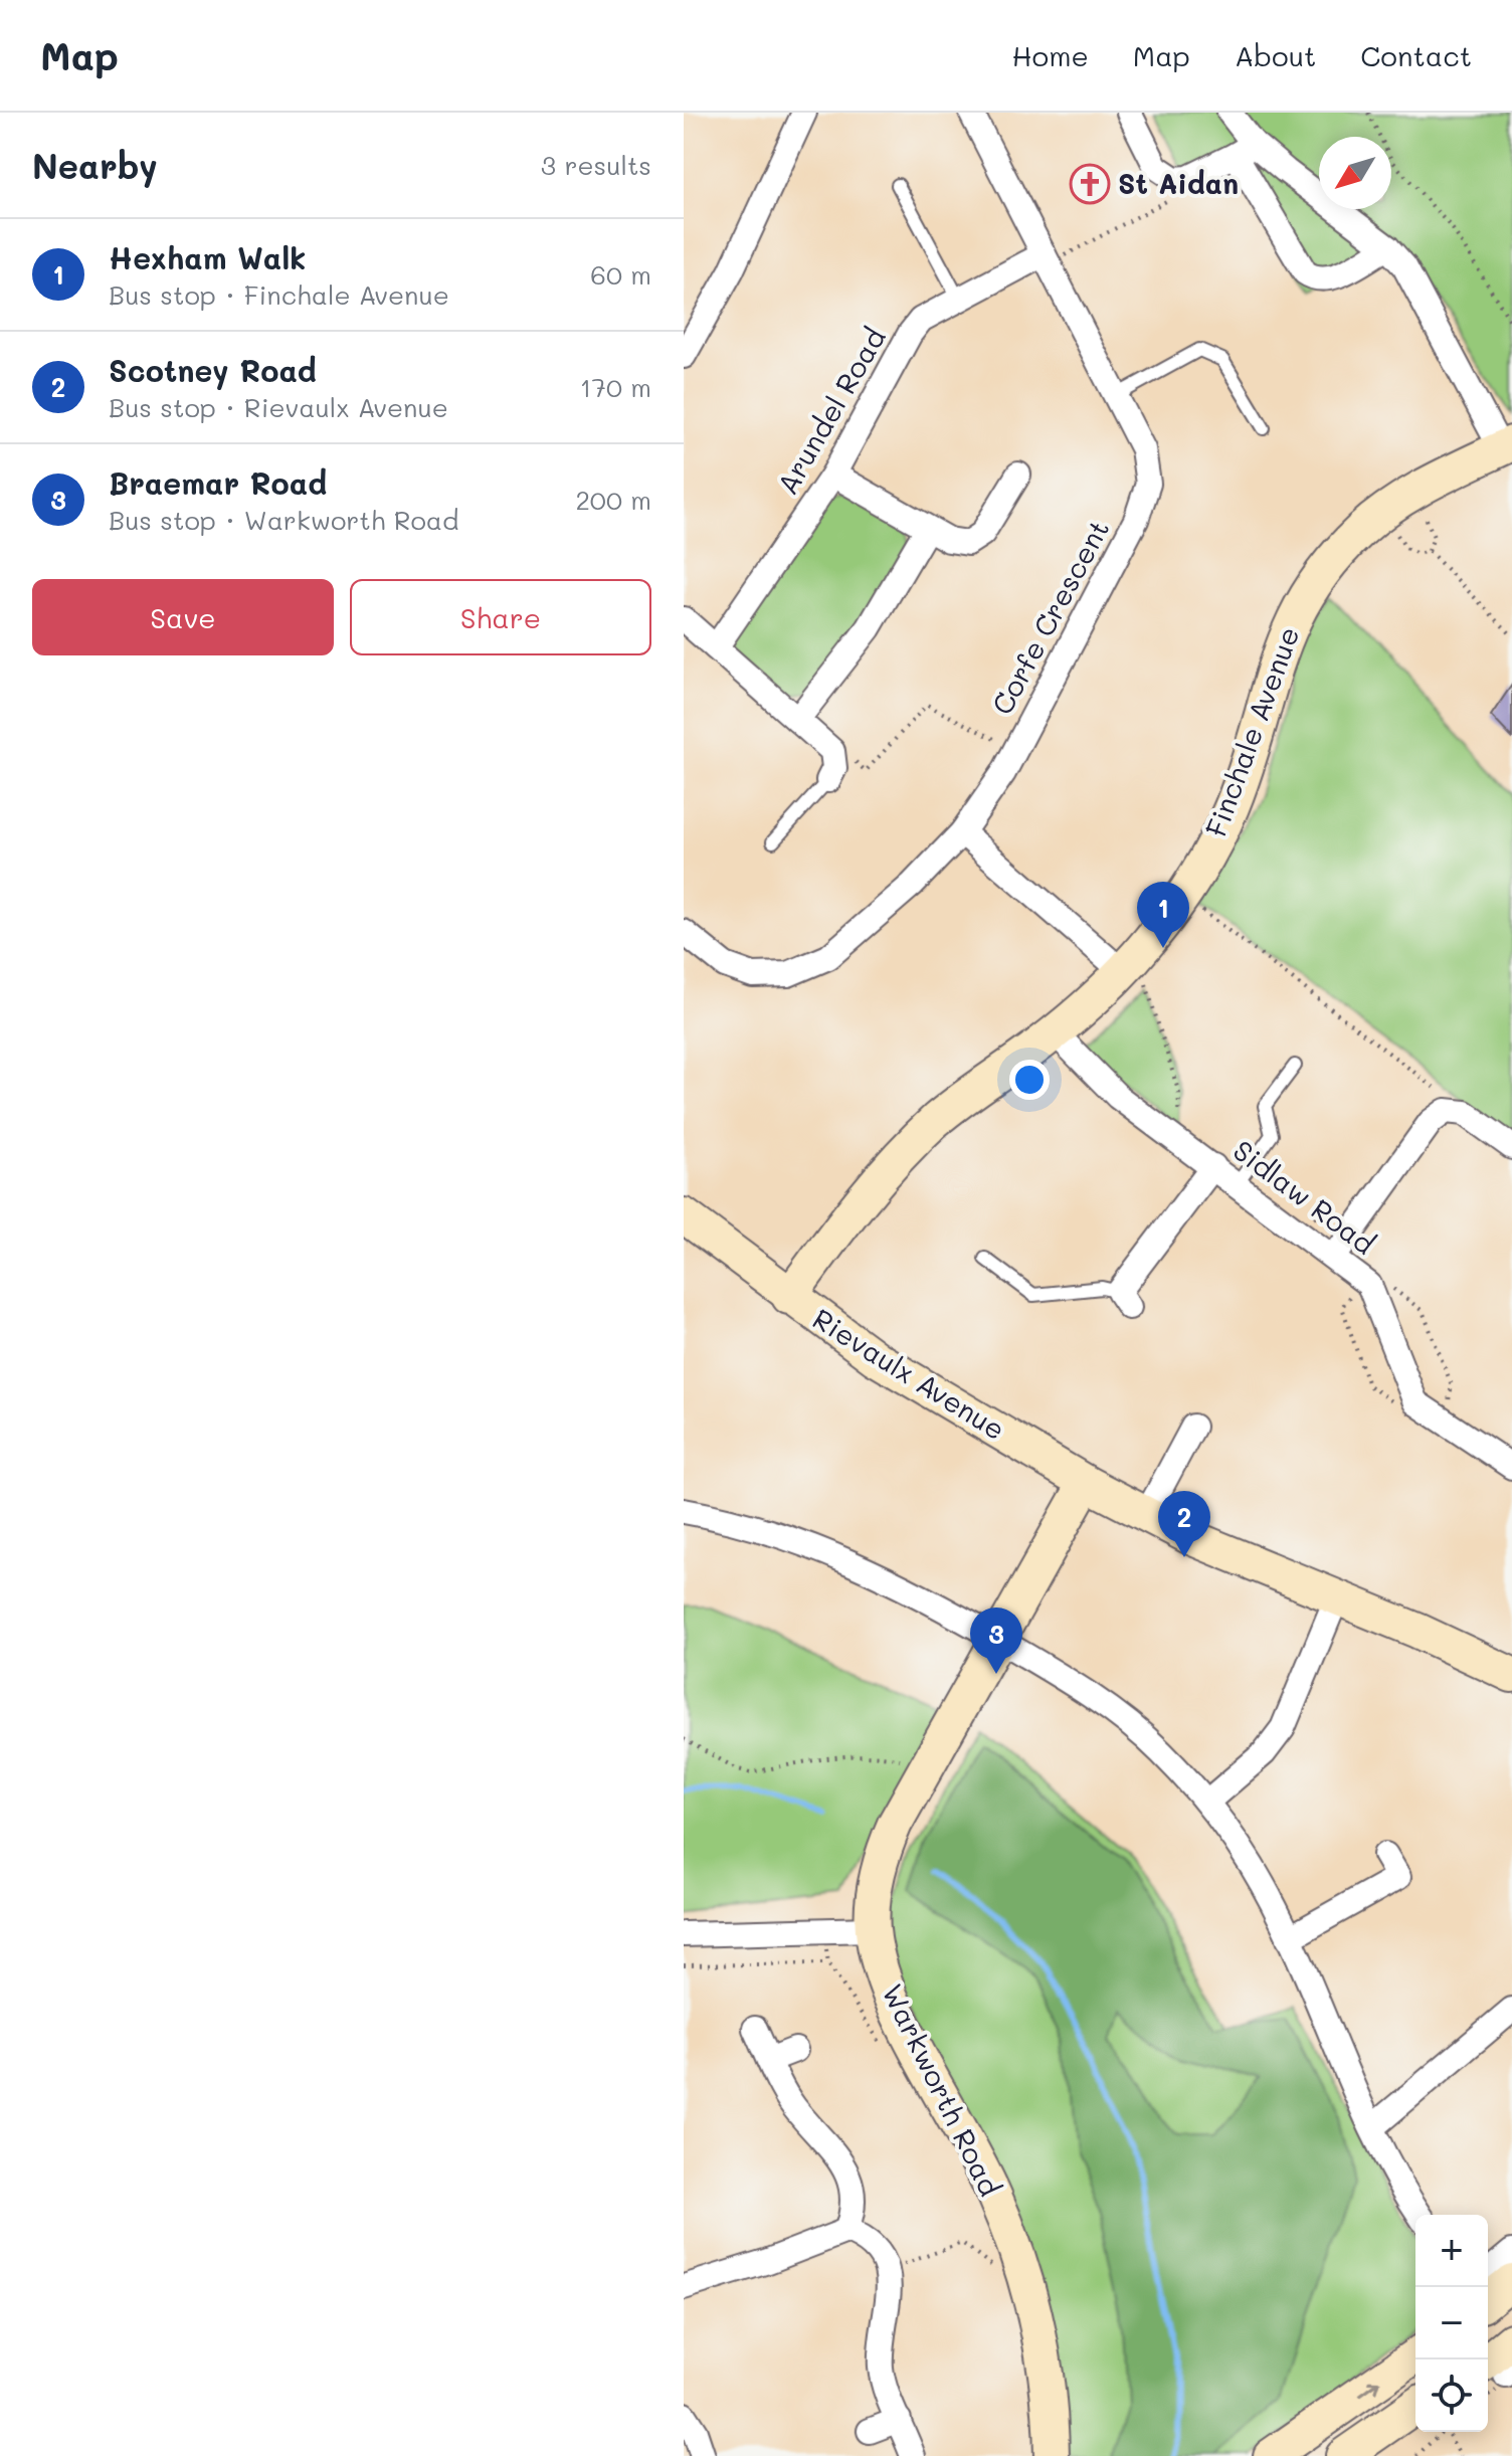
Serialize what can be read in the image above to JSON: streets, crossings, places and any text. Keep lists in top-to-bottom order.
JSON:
{
  "streets": {
    "street": [
      "Arundel Road",
      "Corfe Crescent",
      "Finchale Avenue",
      "Sidlaw Road",
      "Rievaulx Avenue",
      "Warkworth Road"
    ]
  },
  "crossings": [
    ["Arundel Road", "Corfe Crescent"],
    ["Finchale Avenue", "Sidlaw Road"],
    ["Finchale Avenue", "Rievaulx Avenue"],
    ["Rievaulx Avenue", "Warkworth Road"]
  ],
  "places": {
    "church": ["St Aidan"]
  },
  "north": "bottom left",
  "page": {
    "header": "Map",
    "nav": [
      "Home",
      "Map",
      "About",
      "Contact"
    ],
    "heading": ["Nearby", "3 results"],
    "list": [
      {
        "mark": "1",
        "name": "Hexham Walk",
        "note": "Bus stop · Finchale Avenue",
        "value": "60 m"
      },
      {
        "mark": "2",
        "name": "Scotney Road",
        "note": "Bus stop · Rievaulx Avenue",
        "value": "170 m"
      },
      {
        "mark": "3",
        "name": "Braemar Road",
        "note": "Bus stop · Warkworth Road",
        "value": "200 m"
      }
    ],
    "buttons": ["Save", "Share"],
    "pins": ["1", "2", "3"],
    "map_buttons": ["+", "−"]
  }
}
